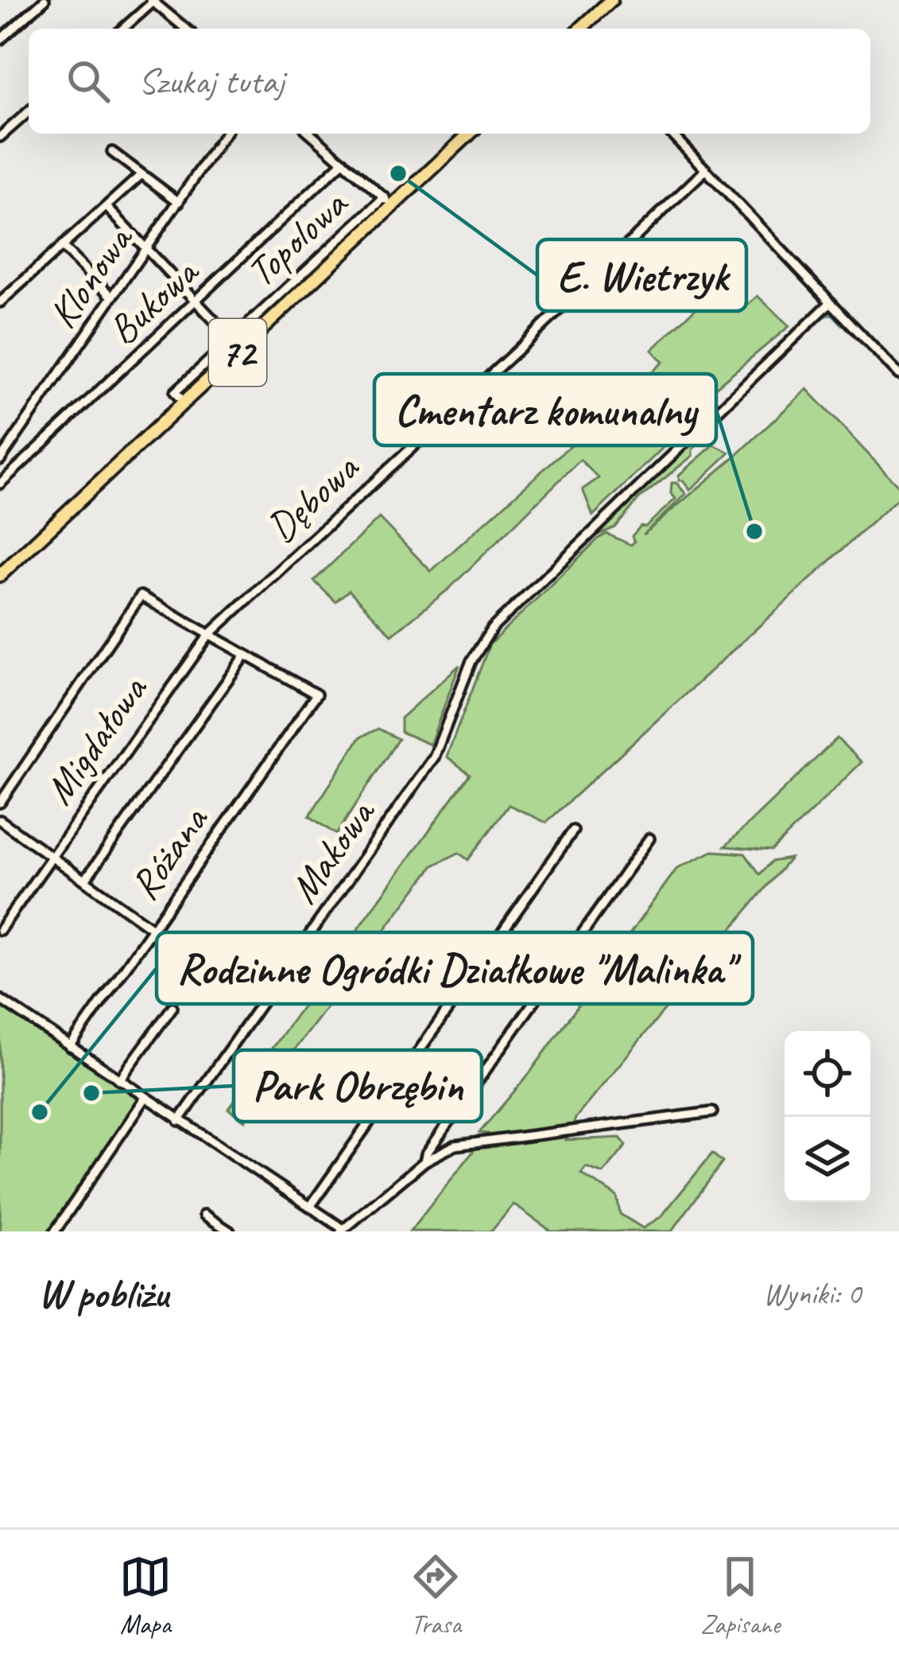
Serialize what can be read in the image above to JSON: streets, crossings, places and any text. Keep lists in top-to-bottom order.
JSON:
{
  "streets": {
    "main road": ["72"],
    "street": [
      "Klonowa",
      "Bukowa",
      "Dębowa",
      "Migdałowa",
      "Makowa",
      "Różana"
    ]
  },
  "crossings": [
    ["Dębowa", "Migdałowa"]
  ],
  "places": [
    "E. Wietrzyk",
    "Cmentarz komunalny",
    "Park Obrzębin",
    "Rodzinne Ogródki Działkowe \"Malinka\""
  ],
  "page": {
    "search": "Szukaj tutaj",
    "heading": ["W pobliżu", "Wyniki: 0"],
    "nav": ["Mapa", "Trasa", "Zapisane"]
  }
}
